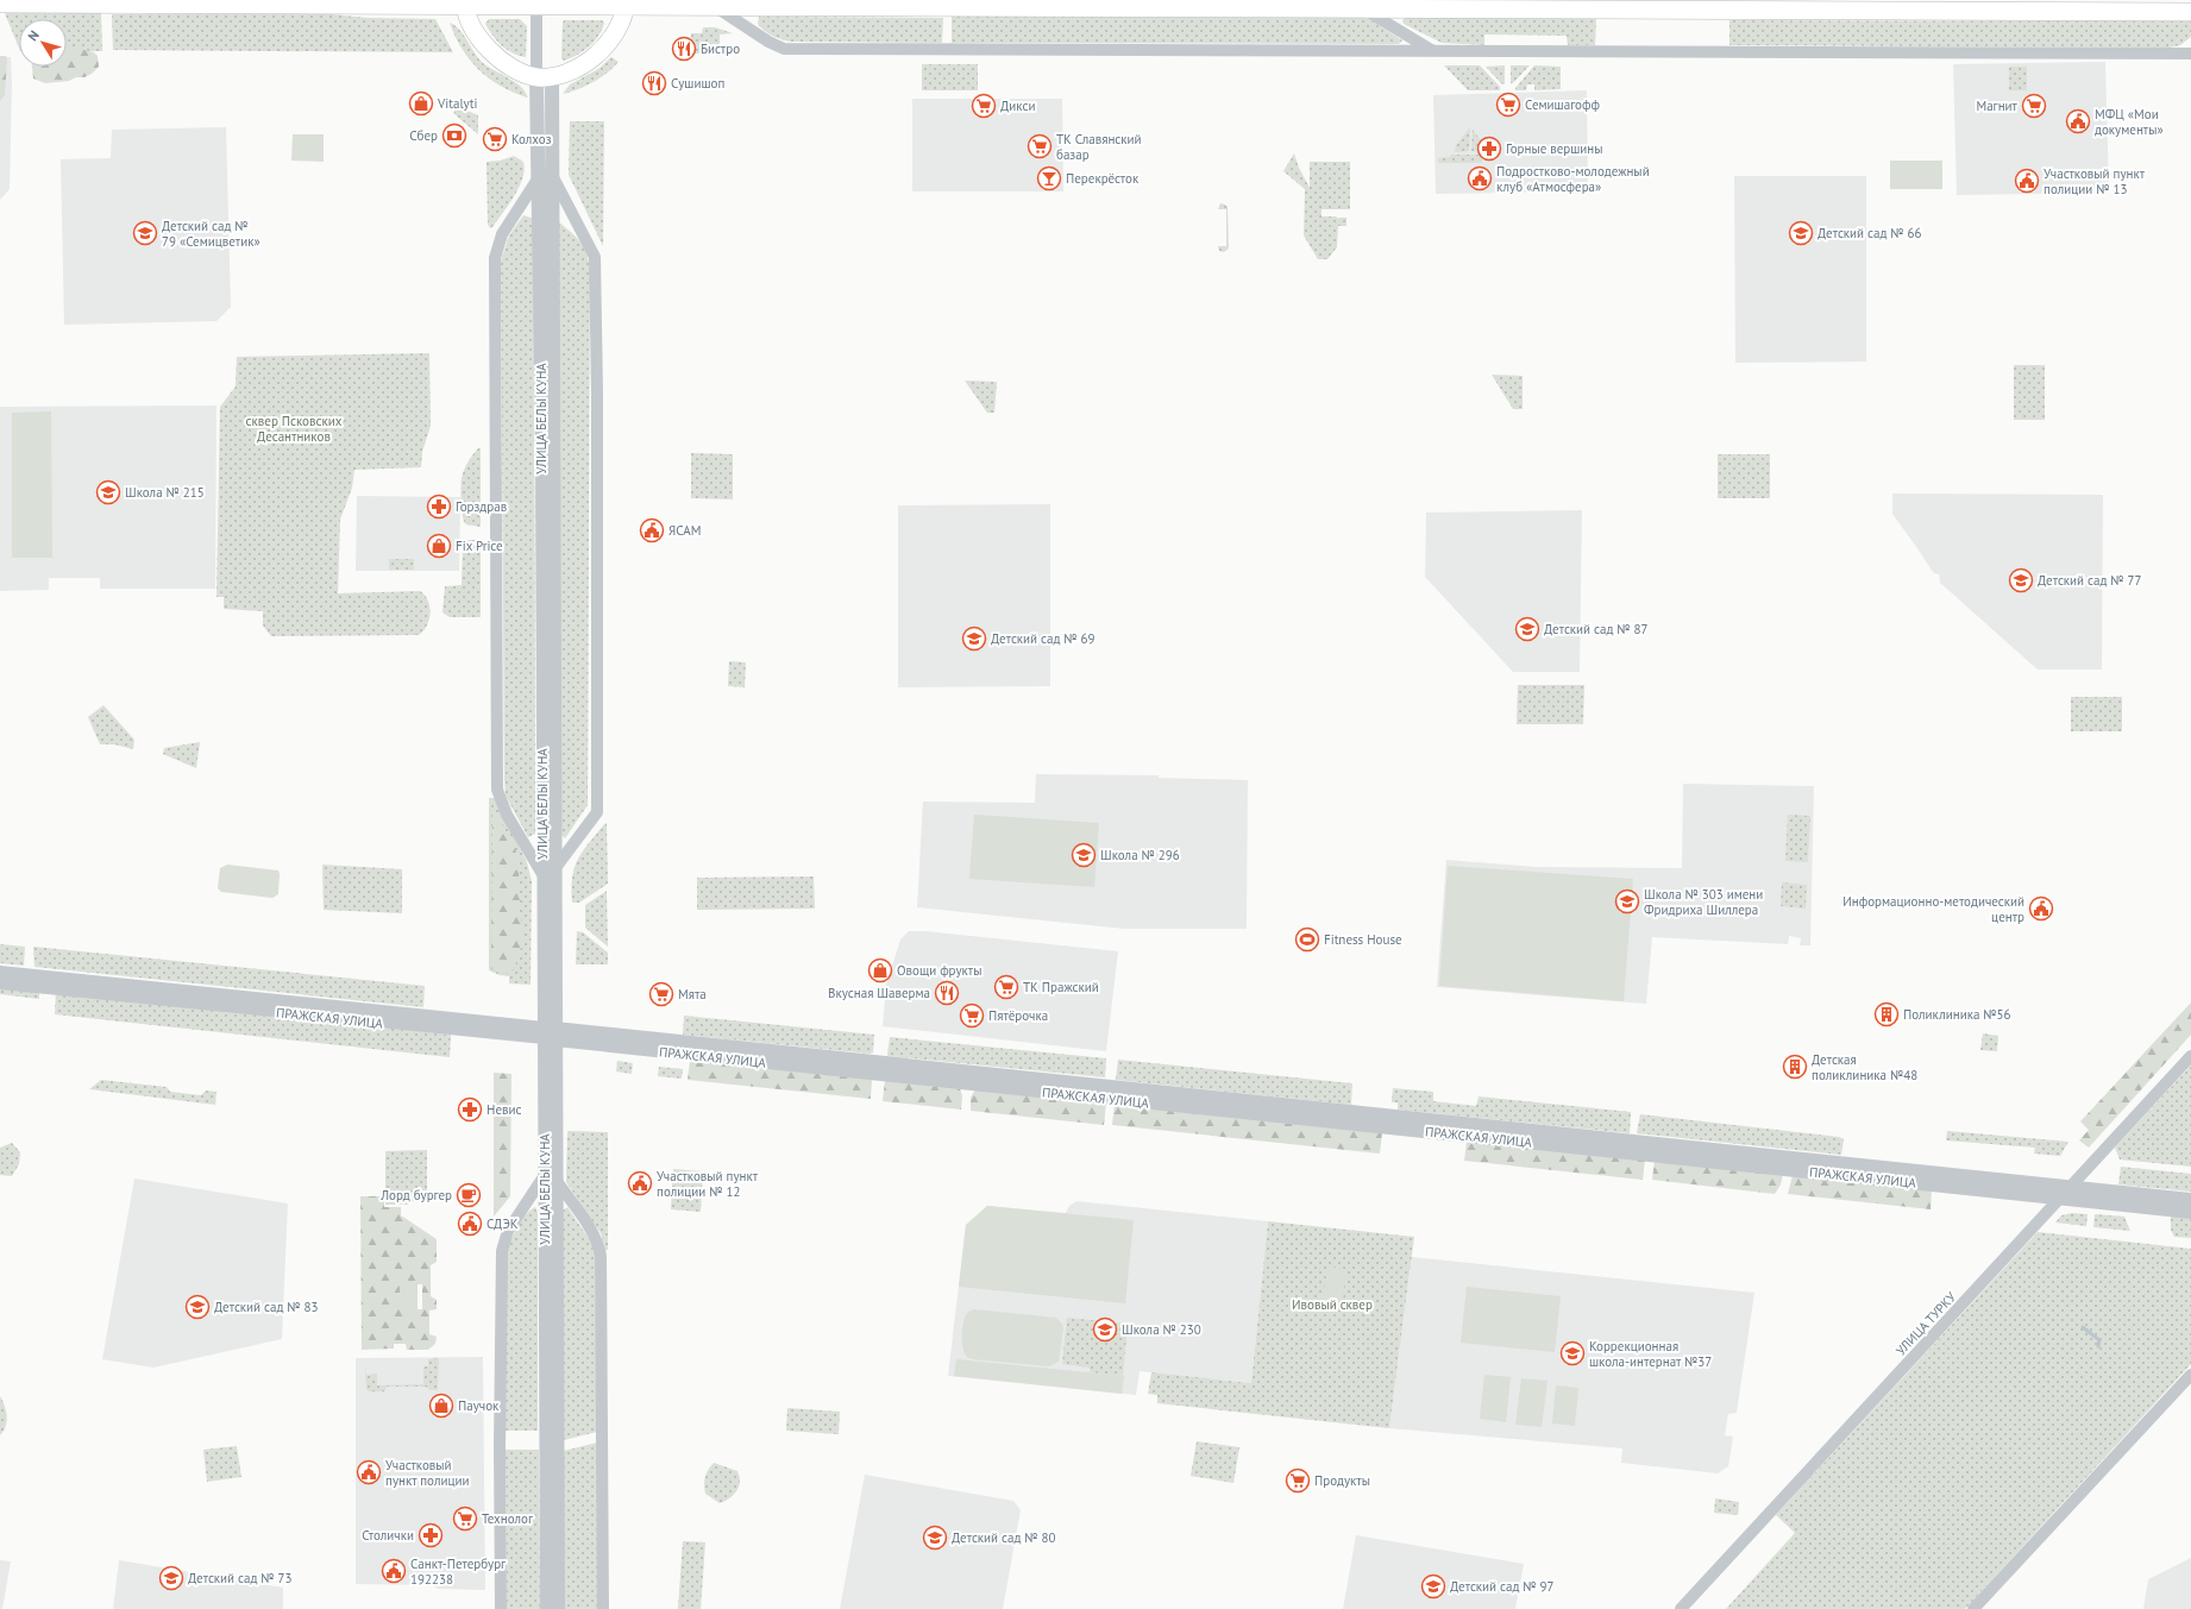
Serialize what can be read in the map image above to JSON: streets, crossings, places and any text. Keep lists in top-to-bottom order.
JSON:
{
  "streets": {
    "street": ["УЛИЦА БЕЛЫ КУНА", "ПРАЖСКАЯ УЛИЦА", "УЛИЦА ТУРКУ"]
  },
  "crossings": [
    ["УЛИЦА БЕЛЫ КУНА", "ПРАЖСКАЯ УЛИЦА"],
    ["ПРАЖСКАЯ УЛИЦА", "УЛИЦА ТУРКУ"]
  ],
  "parks": ["сквер Псковских Десантников", "Ивовый сквер"],
  "places": {
    "restaurant": ["Бистро", "Сушишоп", "Вкусная Шаверма"],
    "shop": [
      "Vitalyti",
      "Fix Price",
      "Овощи фрукты",
      "Паучок"
    ],
    "supermarket": [
      "Семишагофф",
      "Дикси",
      "Магнит",
      "Колхоз",
      "ТК Славянский базар",
      "ТК Пражский",
      "Мята",
      "Пятёрочка",
      "Продукты",
      "Технолог"
    ],
    "public building": [
      "МФЦ «Мои документы»",
      "Подростково-молодежный клуб «Атмосфера»",
      "Участковый пункт полиции № 13",
      "ЯСАМ",
      "Информационно-методический центр",
      "Участковый пункт полиции № 12",
      "СДЭК",
      "Участковый пункт полиции",
      "Санкт-Петербург 192238"
    ],
    "bank": ["Сбер"],
    "pharmacy": [
      "Горные вершины",
      "Горздрав",
      "Невис",
      "Столички"
    ],
    "bar": ["Перекрёсток"],
    "school or university": [
      "Детский сад № 79 «Семицветик»",
      "Детский сад № 66",
      "Школа № 215",
      "Детский сад № 77",
      "Детский сад № 87",
      "Детский сад № 69",
      "Школа № 296",
      "Школа № 303 имени Фридриха Шиллера",
      "Детский сад № 83",
      "Школа № 230",
      "Коррекционная школа-интернат №37",
      "Детский сад № 80",
      "Детский сад № 73",
      "Детский сад № 97"
    ],
    "sports": ["Fitness House"],
    "building": ["Поликлиника №56", "Детская поликлиника №48"],
    "cafe": ["Лорд бургер"]
  },
  "north": "top left"
}
